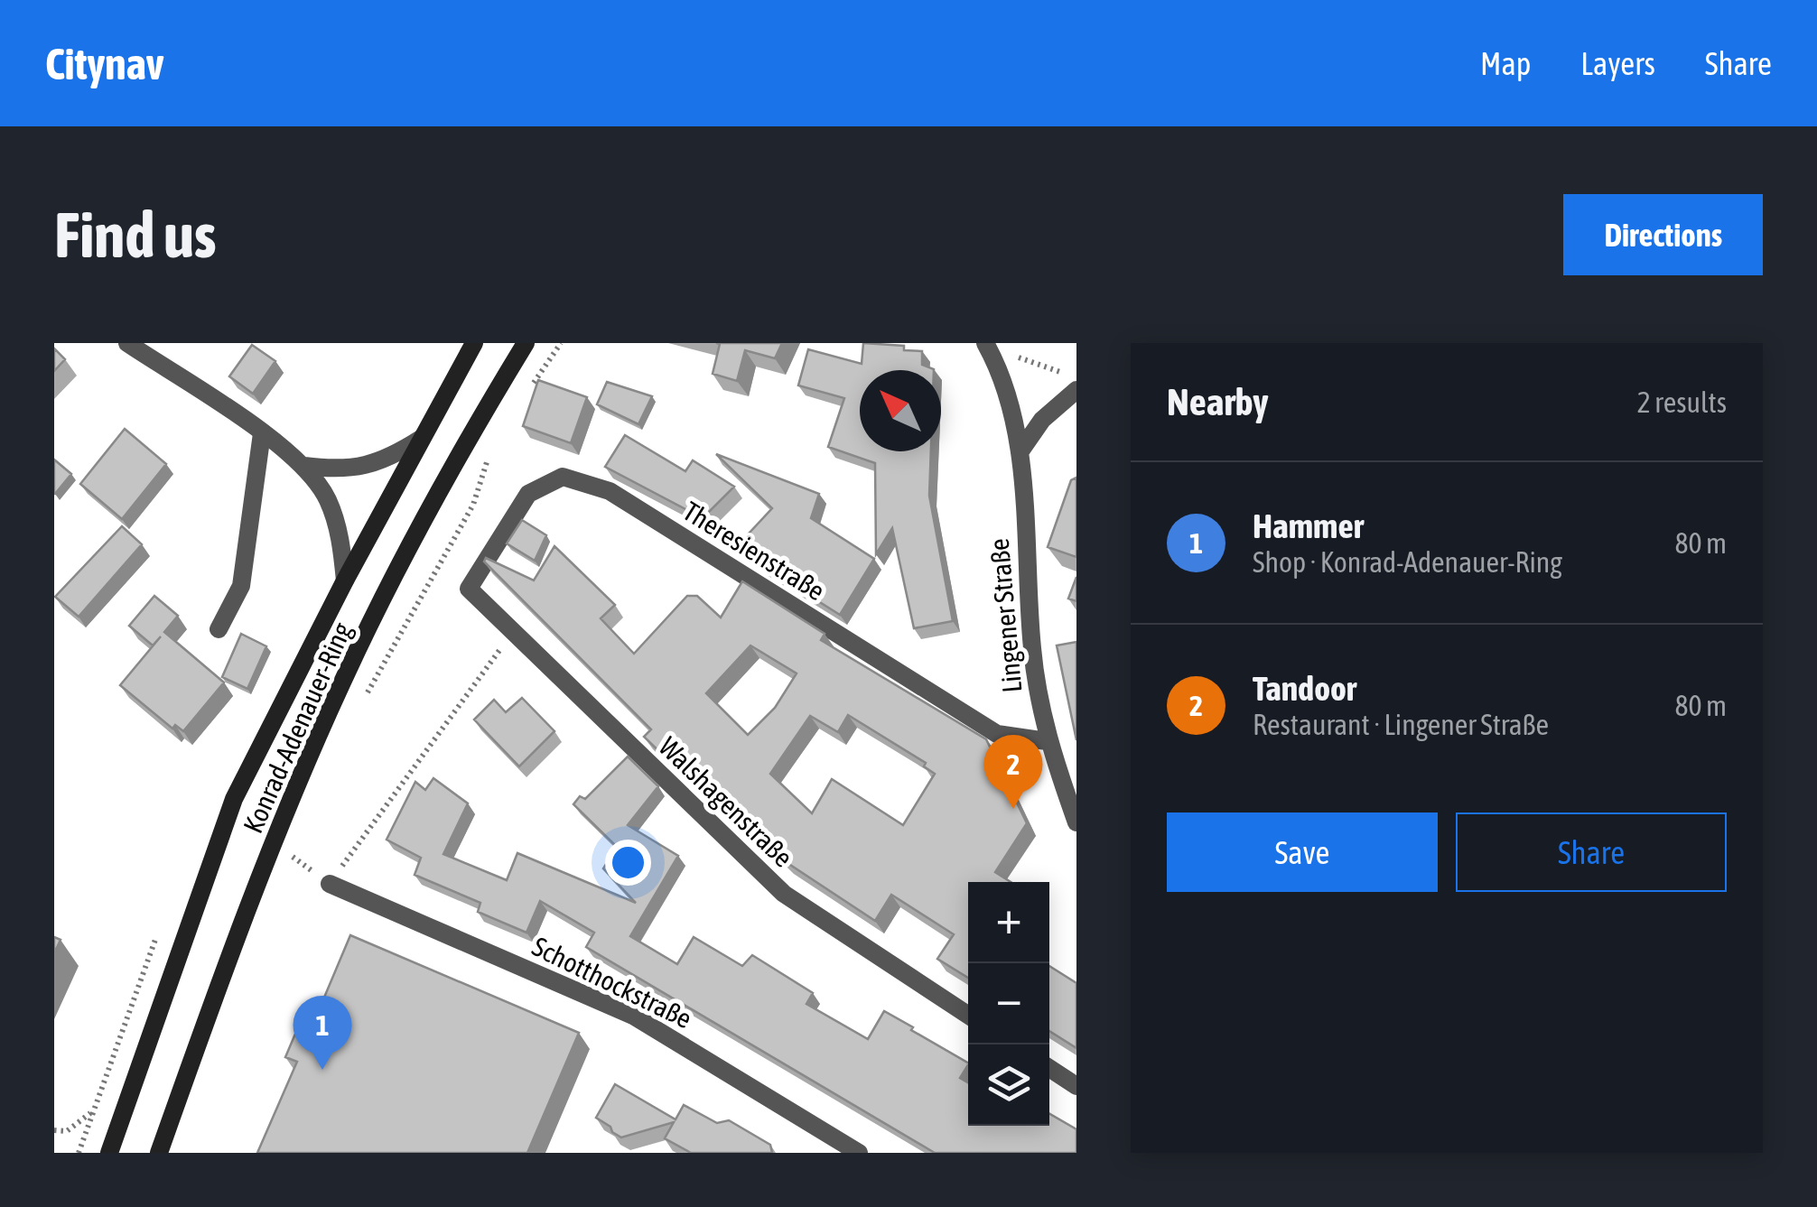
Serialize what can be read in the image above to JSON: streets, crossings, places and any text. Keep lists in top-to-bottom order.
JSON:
{
  "streets": {
    "main road": ["Konrad-Adenauer-Ring"],
    "street": [
      "Theresienstraße",
      "Lingener Straße",
      "Walshagenstraße",
      "Schotthockstraße"
    ]
  },
  "crossings": [
    ["Theresienstraße", "Lingener Straße"],
    ["Theresienstraße", "Walshagenstraße"]
  ],
  "north": "top left",
  "page": {
    "header": "Citynav",
    "nav": ["Map", "Layers", "Share"],
    "buttons": [
      "Directions",
      ["Save", "Share"]
    ],
    "title": "Find us",
    "heading": ["Nearby", "2 results"],
    "list": [
      {
        "mark": "1",
        "name": "Hammer",
        "note": "Shop · Konrad-Adenauer-Ring",
        "value": "80 m"
      },
      {
        "mark": "2",
        "name": "Tandoor",
        "note": "Restaurant · Lingener Straße",
        "value": "80 m"
      }
    ],
    "pins": ["2", "1"],
    "map_buttons": ["+", "−"]
  }
}
